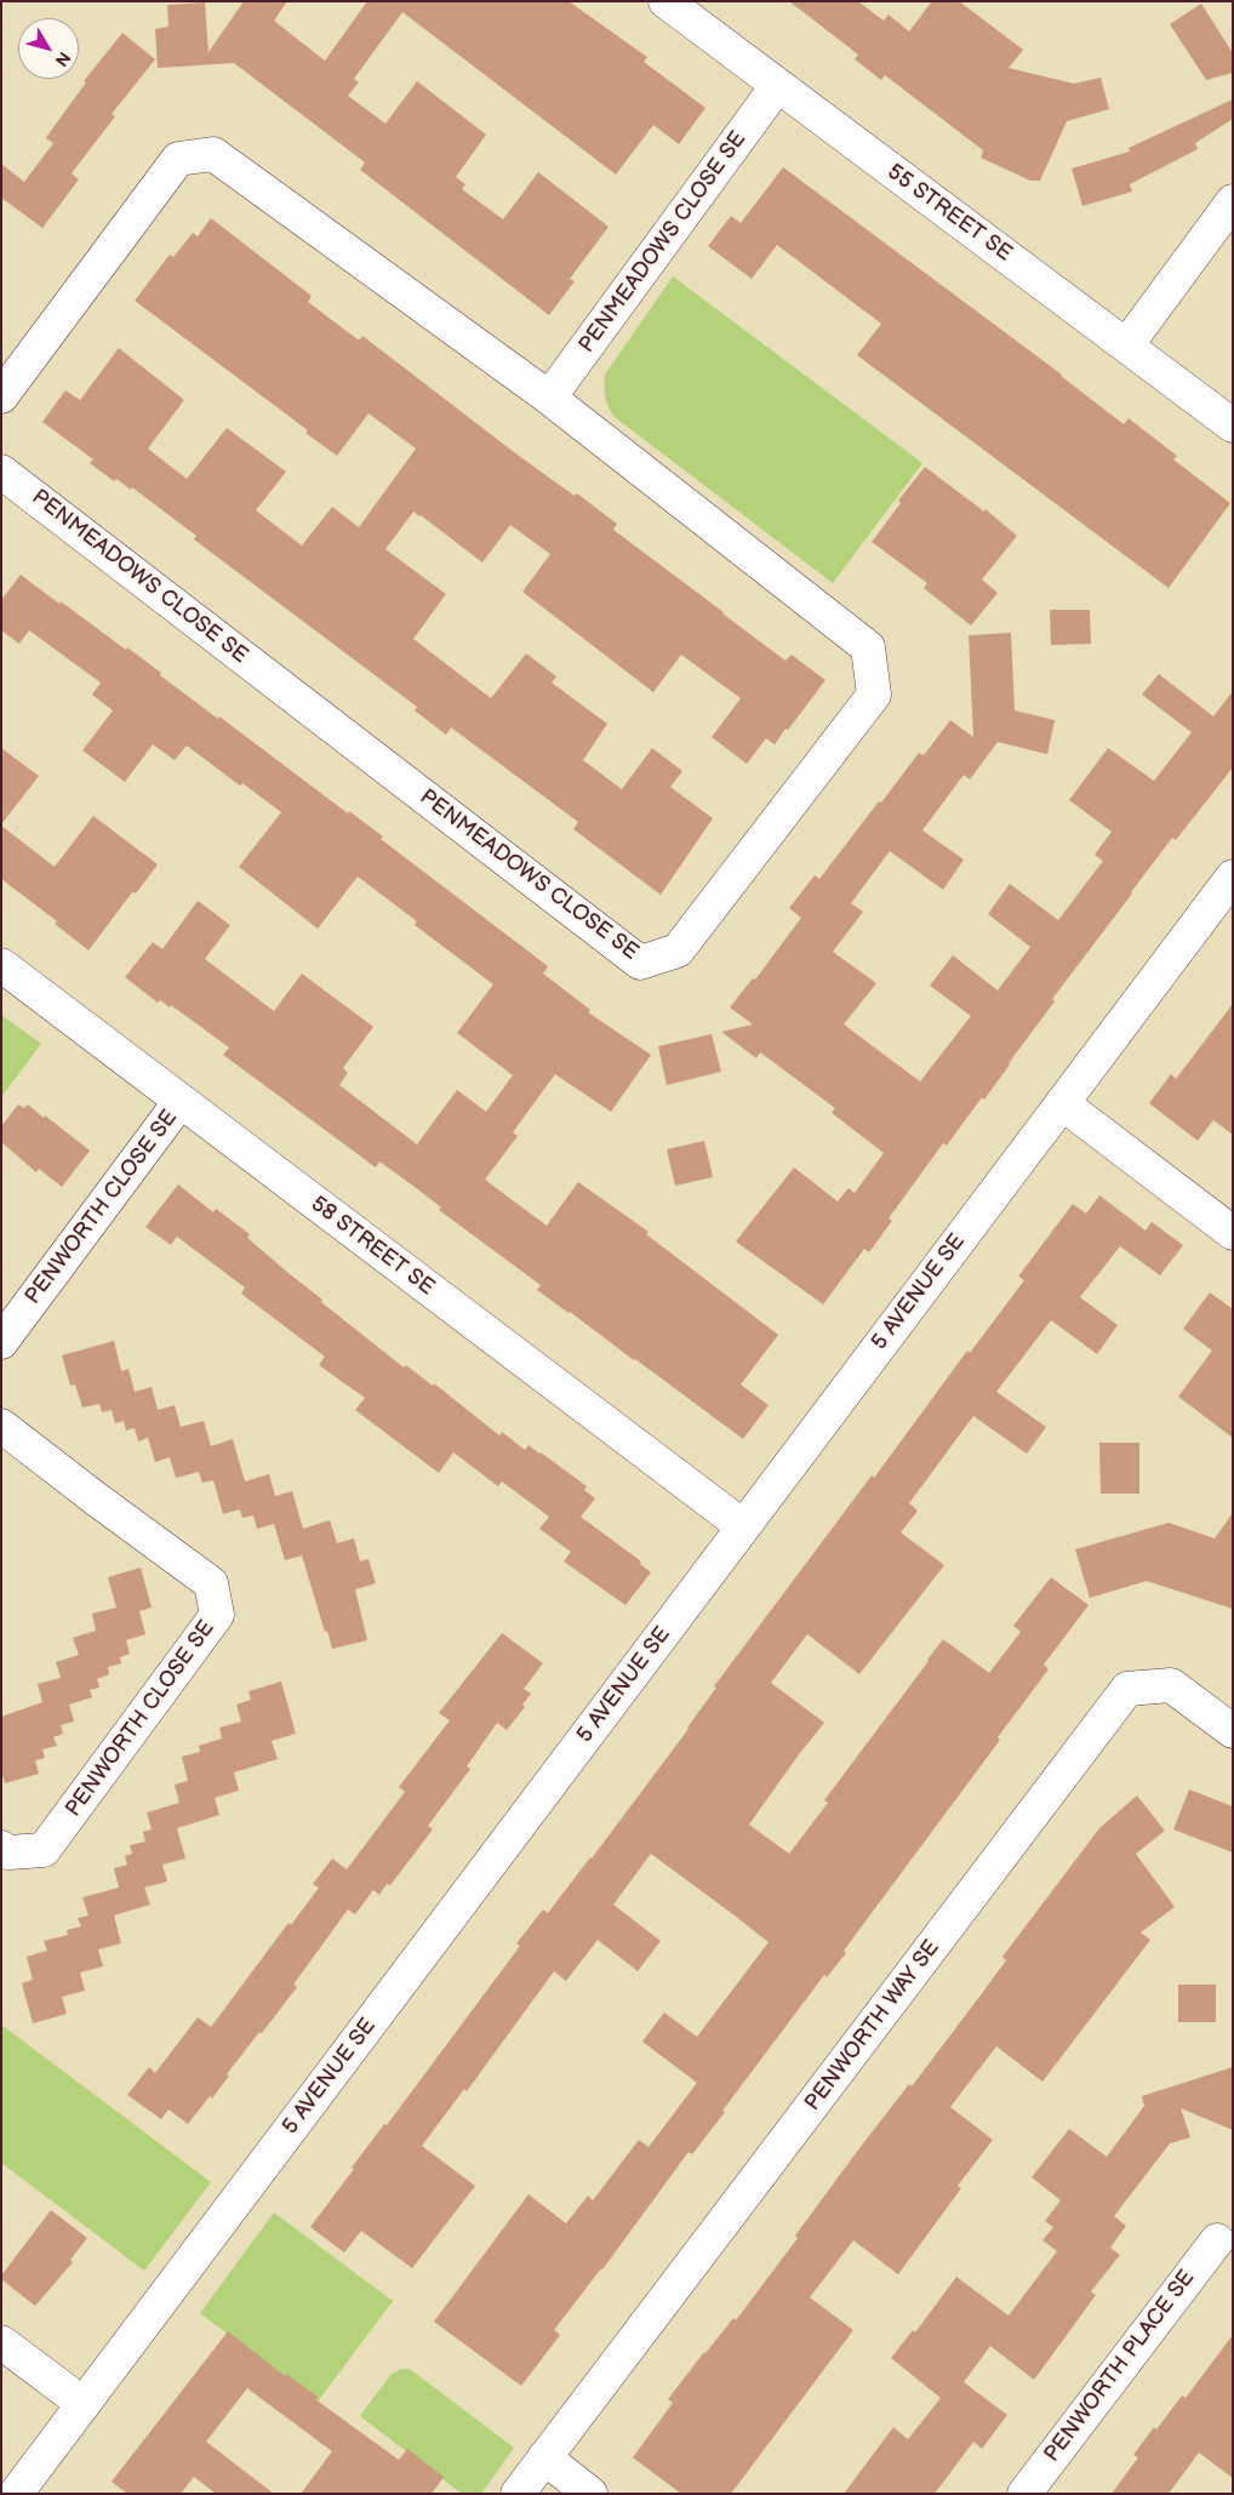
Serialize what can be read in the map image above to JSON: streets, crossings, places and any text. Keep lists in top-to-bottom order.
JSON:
{
  "streets": {
    "street": [
      "55 STREET SE",
      "PENMEADOWS CLOSE SE",
      "PENWORTH CLOSE SE",
      "58 STREET SE",
      "5 AVENUE SE",
      "PENWORTH WAY SE",
      "PENWORTH PLACE SE"
    ]
  },
  "crossings": [
    ["55 STREET SE", "PENMEADOWS CLOSE SE"],
    ["PENWORTH CLOSE SE", "58 STREET SE"],
    ["58 STREET SE", "5 AVENUE SE"]
  ],
  "north": "bottom right"
}
